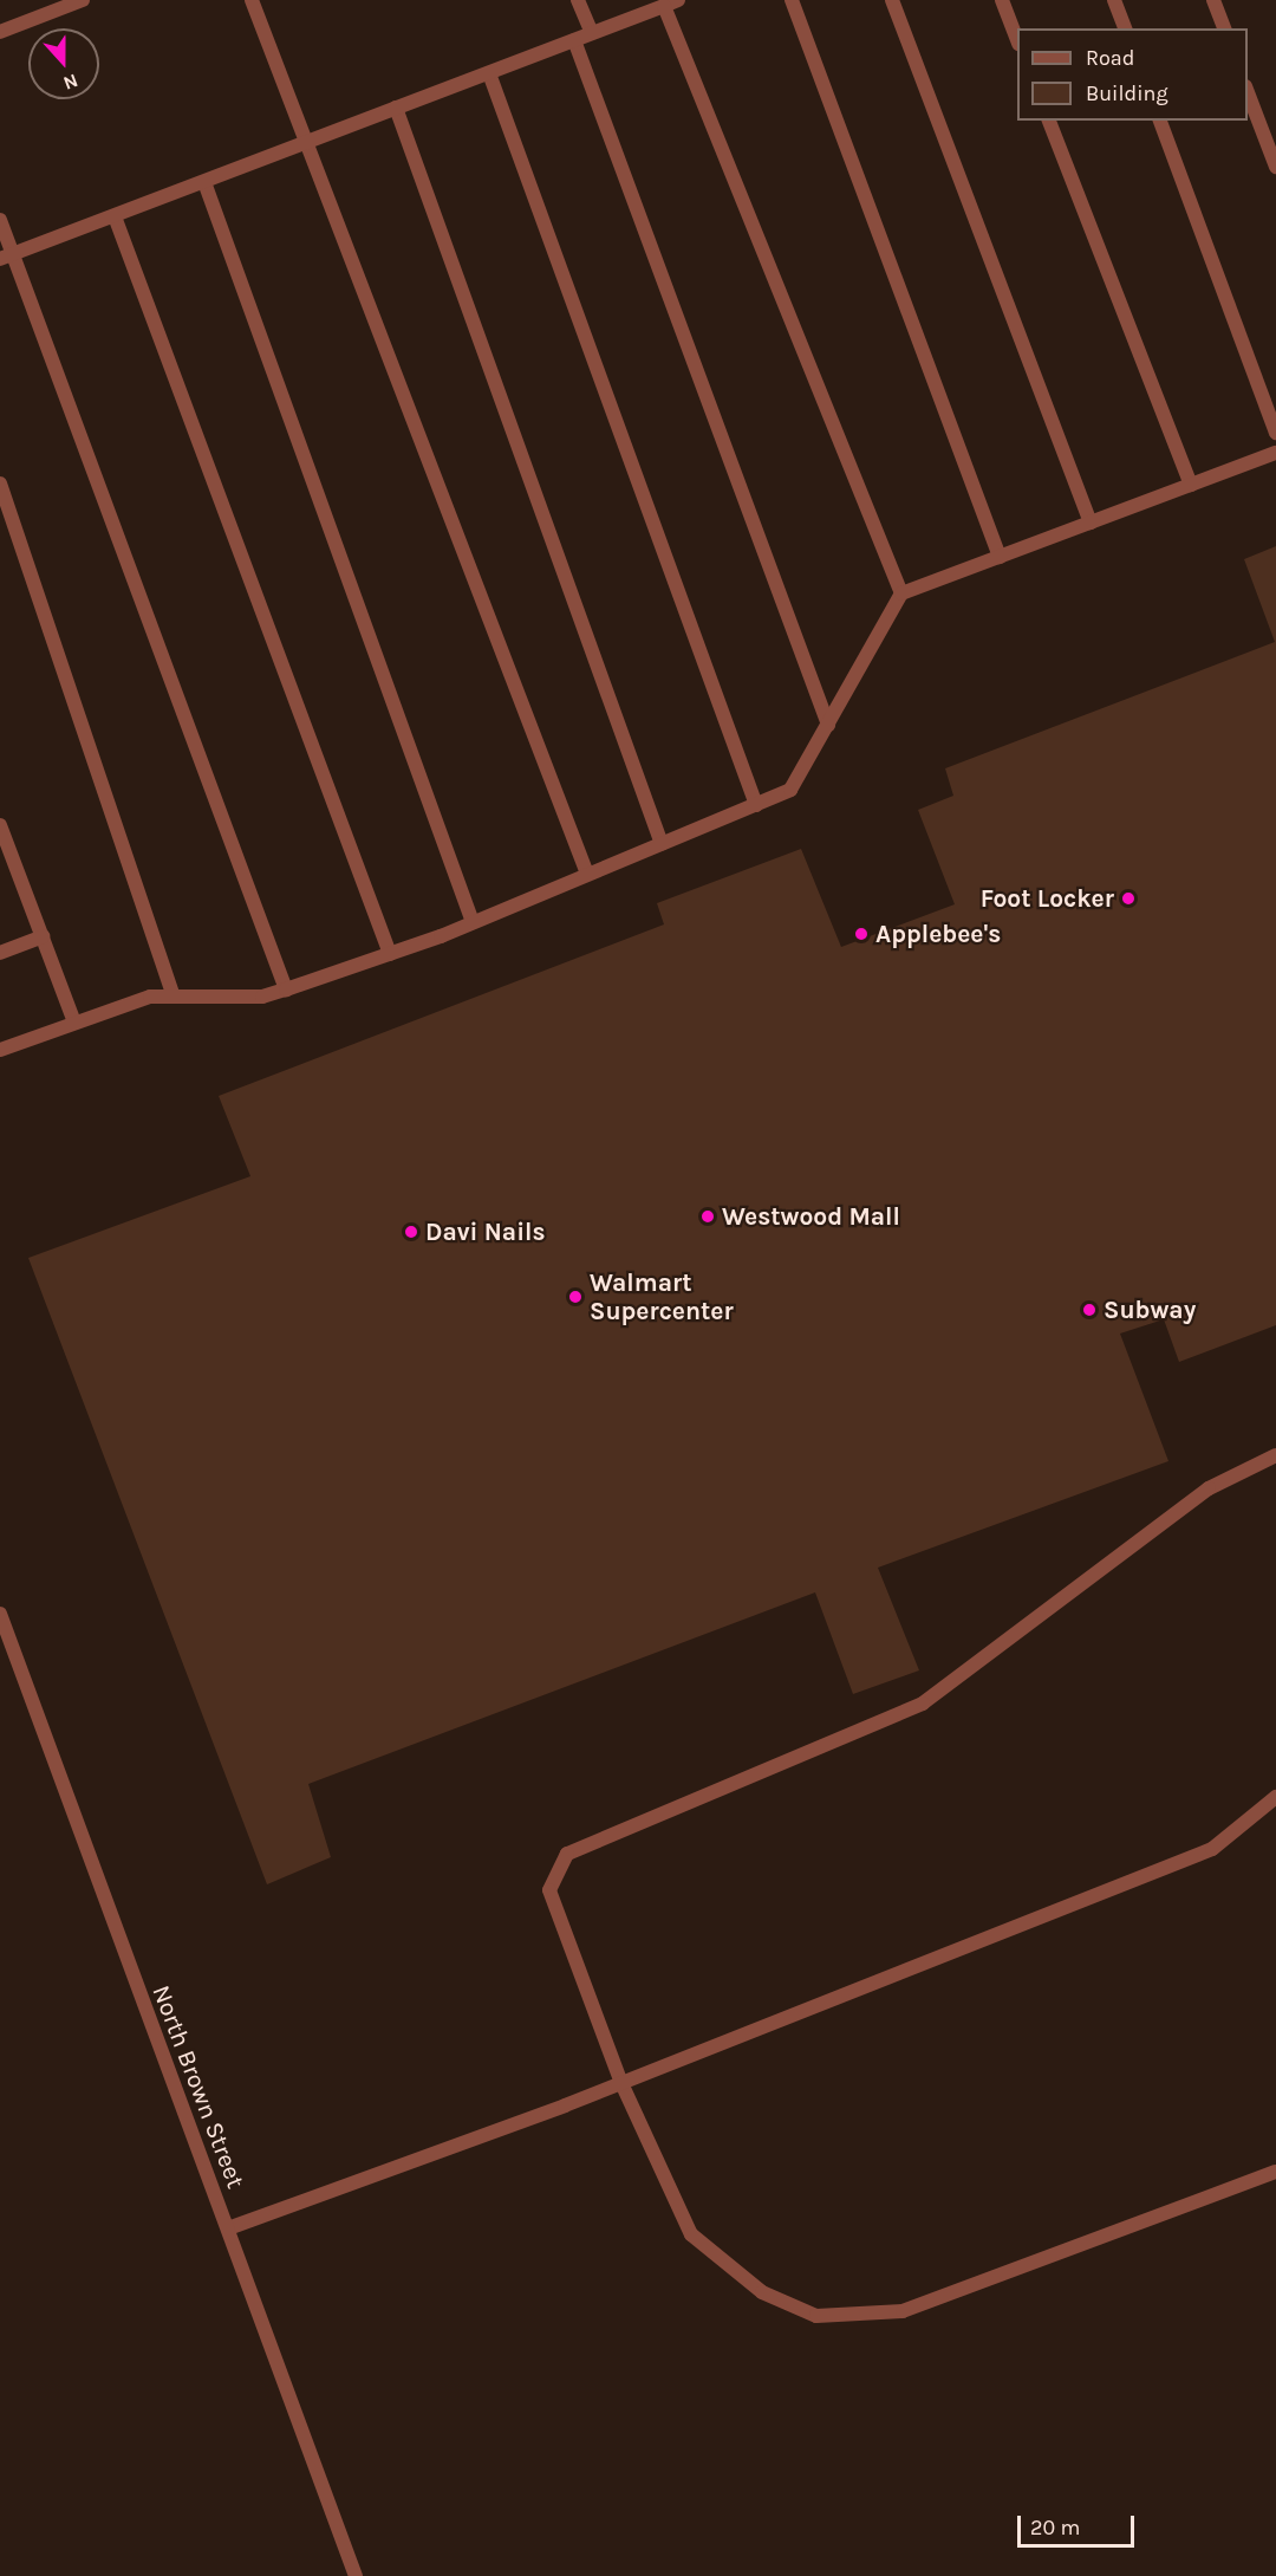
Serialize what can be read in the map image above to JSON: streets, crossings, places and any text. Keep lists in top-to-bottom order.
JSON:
{
  "streets": {
    "street": ["North Brown Street"]
  },
  "places": [
    "Foot Locker",
    "Applebee's",
    "Westwood Mall",
    "Davi Nails",
    "Walmart Supercenter",
    "Subway"
  ],
  "legend": ["Road", "Building"],
  "scale_bar": "20 m",
  "north": "bottom"
}
